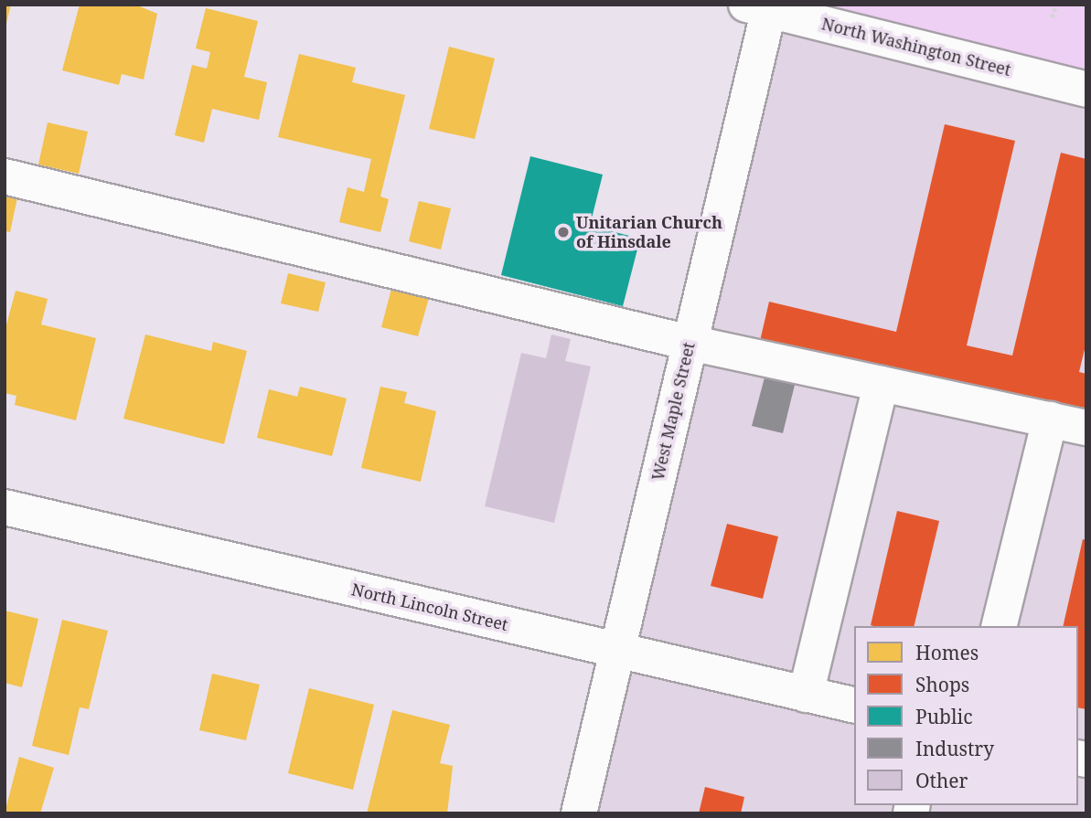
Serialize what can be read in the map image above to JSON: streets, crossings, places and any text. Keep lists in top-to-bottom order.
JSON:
{
  "streets": {
    "street": ["North Washington Street", "West Maple Street", "North Lincoln Street"]
  },
  "crossings": [
    ["North Washington Street", "West Maple Street"],
    ["West Maple Street", "North Lincoln Street"]
  ],
  "places": ["Unitarian Church of Hinsdale"],
  "legend": [
    "Homes",
    "Shops",
    "Public",
    "Industry",
    "Other"
  ]
}
